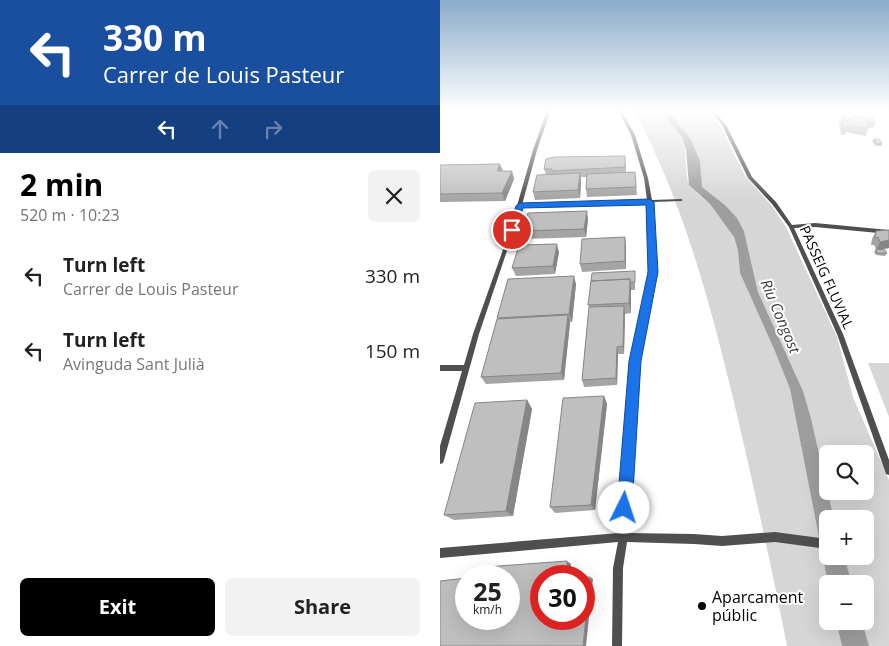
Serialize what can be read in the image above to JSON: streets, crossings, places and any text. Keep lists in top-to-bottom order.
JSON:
{
  "streets": {
    "street": ["PASSEIG FLUVIAL"]
  },
  "water": ["Riu Congost"],
  "places": ["Aparcament públic"],
  "page": {
    "turn": ["330 m", "Carrer de Louis Pasteur"],
    "heading": ["2 min", "520 m · 10:23"],
    "list": [
      {
        "name": "Turn left",
        "note": "Carrer de Louis Pasteur",
        "value": "330 m"
      },
      {
        "name": "Turn left",
        "note": "Avinguda Sant Julià",
        "value": "150 m"
      }
    ],
    "map_buttons": ["+", "−"],
    "speed": "25 km/h",
    "limit": "30",
    "buttons": ["Exit", "Share"]
  }
}
